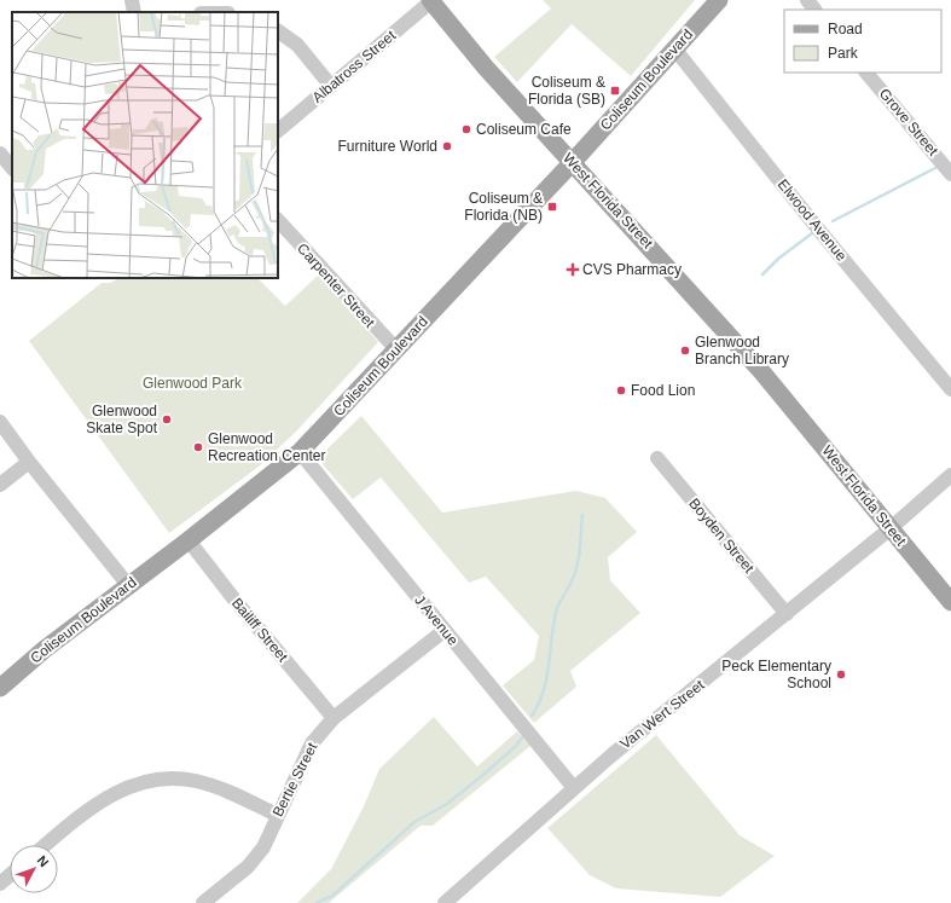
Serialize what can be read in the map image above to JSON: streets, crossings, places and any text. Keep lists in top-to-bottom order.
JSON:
{
  "streets": {
    "main road": ["Coliseum Boulevard", "West Florida Street"],
    "street": [
      "Albatross Street",
      "Grove Street",
      "Elwood Avenue",
      "Carpenter Street",
      "Boyden Street",
      "J Avenue",
      "Bailiff Street",
      "Van Wert Street",
      "Bertie Street"
    ]
  },
  "crossings": [
    ["Albatross Street", "West Florida Street"],
    ["Coliseum Boulevard", "West Florida Street"],
    ["Coliseum Boulevard", "Elwood Avenue"],
    ["Coliseum Boulevard", "Carpenter Street"],
    ["Coliseum Boulevard", "J Avenue"],
    ["Coliseum Boulevard", "Bailiff Street"],
    ["West Florida Street", "Van Wert Street"],
    ["Boyden Street", "Van Wert Street"],
    ["J Avenue", "Van Wert Street"],
    ["J Avenue", "Bertie Street"],
    ["Bailiff Street", "Bertie Street"]
  ],
  "parks": ["Glenwood Park"],
  "places": {
    "transit": ["Coliseum & Florida (SB)", "Coliseum & Florida (NB)"],
    "other": [
      "Coliseum Cafe",
      "Furniture World",
      "Glenwood Branch Library",
      "Food Lion",
      "Glenwood Skate Spot",
      "Glenwood Recreation Center",
      "Peck Elementary School"
    ],
    "health": ["CVS Pharmacy"]
  },
  "legend": ["Road", "Park"],
  "north": "top right"
}
